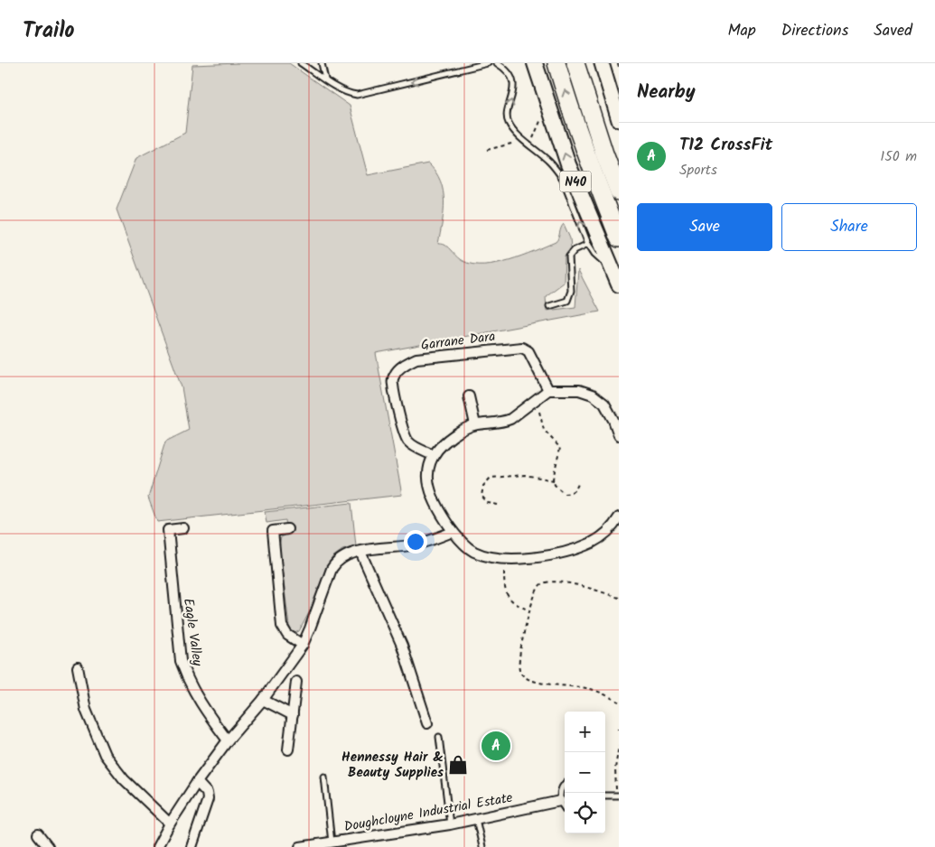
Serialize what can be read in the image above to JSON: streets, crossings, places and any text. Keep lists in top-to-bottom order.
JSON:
{
  "streets": {
    "highway": ["N40"],
    "street": ["Garrane Dara", "Eagle Valley", "Doughcloyne Industrial Estate"]
  },
  "places": {
    "shop": ["Hennessy Hair & Beauty Supplies"]
  },
  "page": {
    "header": "Trailo",
    "nav": ["Map", "Directions", "Saved"],
    "heading": "Nearby",
    "list": [
      {
        "mark": "A",
        "name": "T12 CrossFit",
        "note": "Sports",
        "value": "150 m"
      }
    ],
    "buttons": ["Save", "Share"],
    "map_buttons": ["+", "−"],
    "pins": "A"
  }
}
